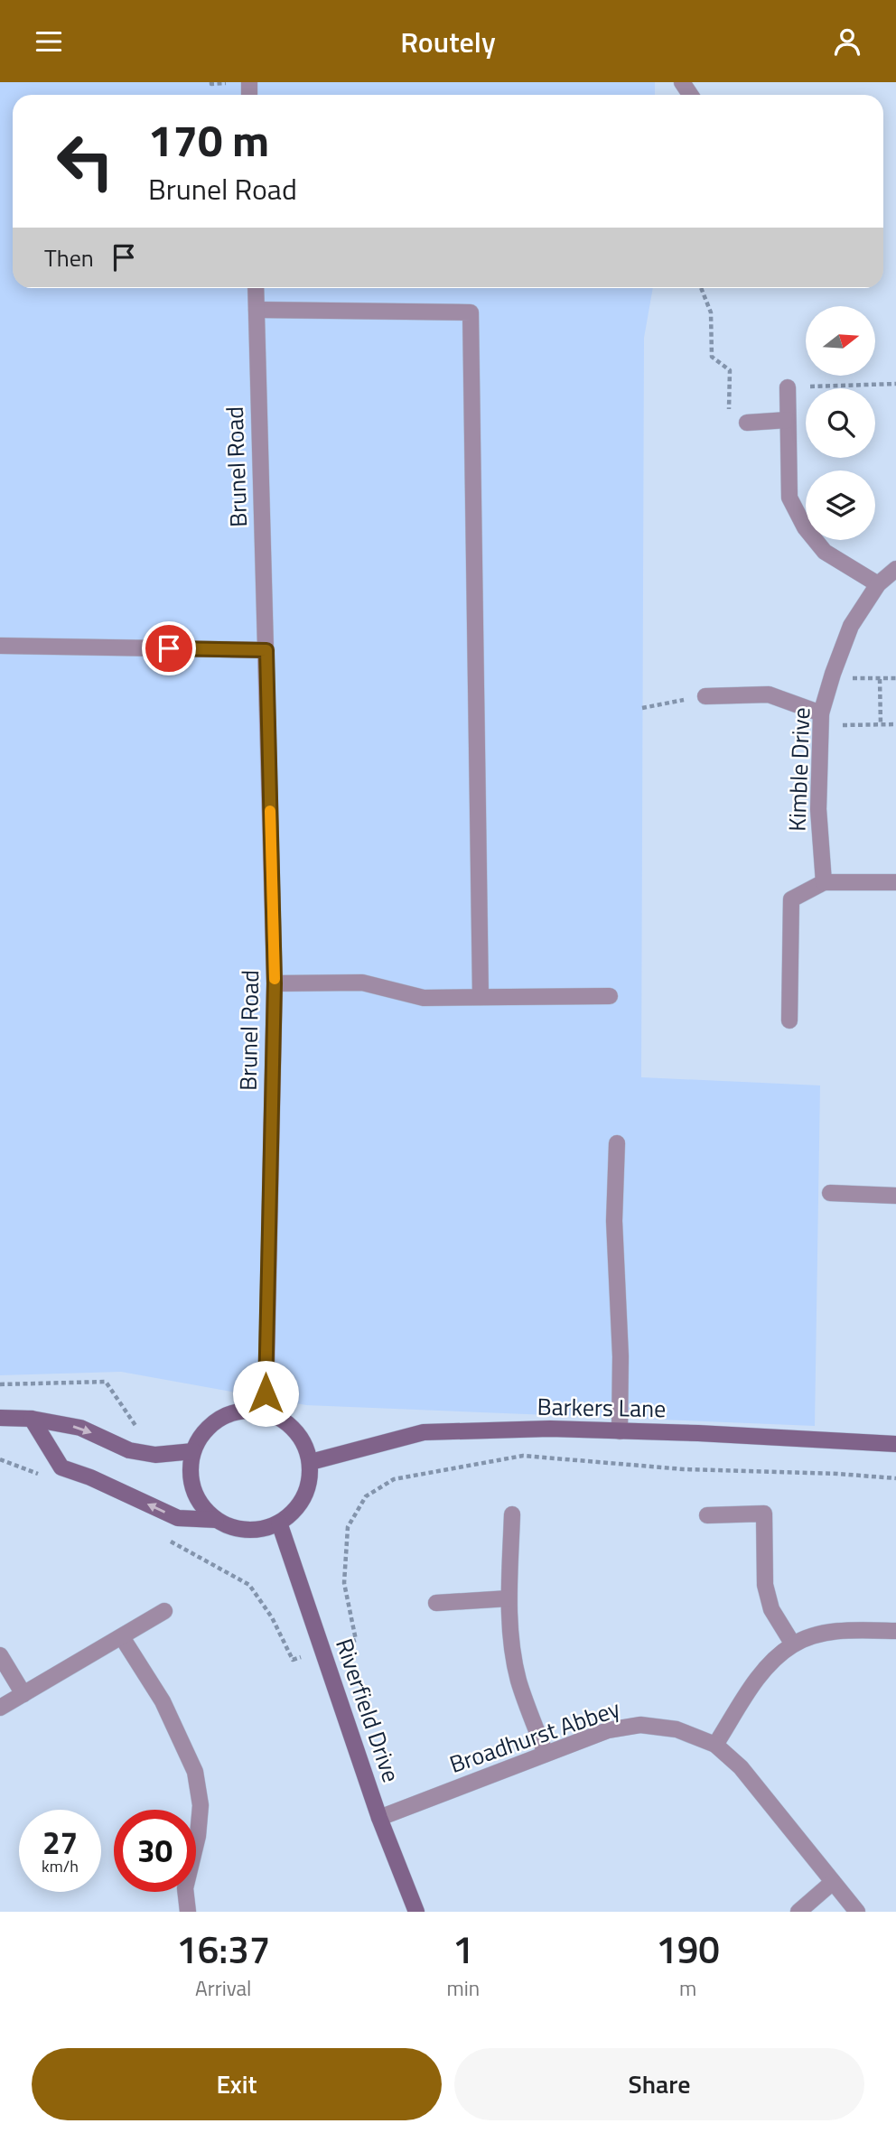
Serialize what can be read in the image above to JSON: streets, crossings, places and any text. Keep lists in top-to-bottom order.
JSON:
{
  "streets": {
    "street": [
      "Brunel Road",
      "Kimble Drive",
      "Barkers Lane",
      "Riverfield Drive",
      "Broadhurst Abbey"
    ]
  },
  "crossings": [
    ["Brunel Road", "Barkers Lane"],
    ["Brunel Road", "Riverfield Drive"],
    ["Barkers Lane", "Riverfield Drive"],
    ["Riverfield Drive", "Broadhurst Abbey"]
  ],
  "north": "right",
  "page": {
    "header": "Routely",
    "turn": ["170 m", "Brunel Road"],
    "then": "Then",
    "speed": "27 km/h",
    "limit": "30",
    "eta": [
      "16:37",
      "Arrival",
      "1",
      "min",
      "190",
      "m"
    ],
    "buttons": ["Exit", "Share"]
  }
}
